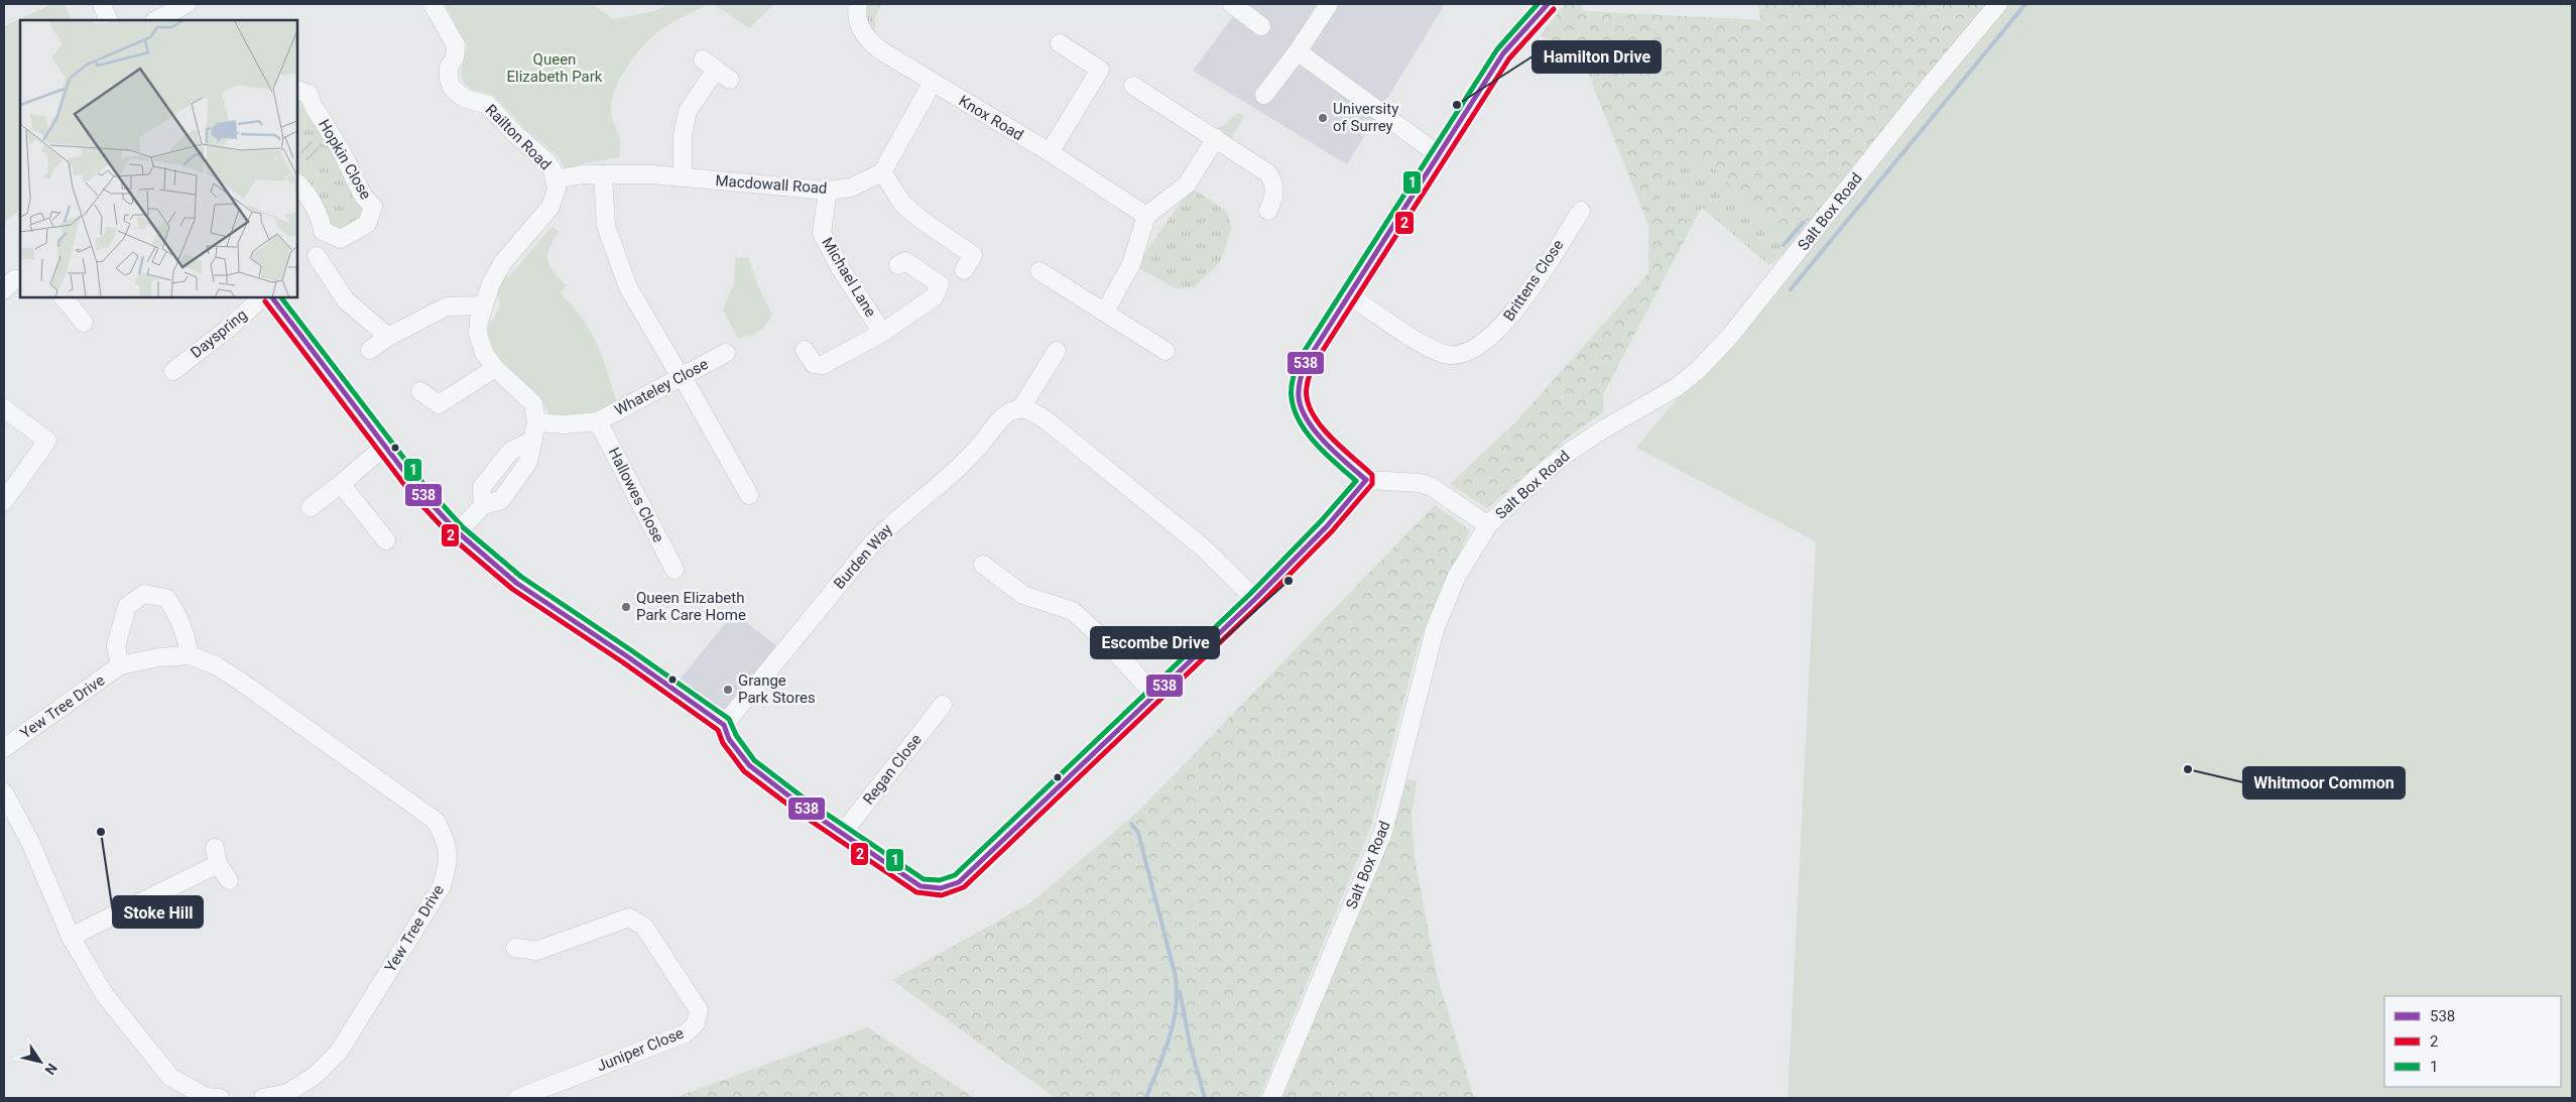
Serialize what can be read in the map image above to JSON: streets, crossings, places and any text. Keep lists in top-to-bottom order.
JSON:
{
  "streets": {
    "street": [
      "Knox Road",
      "Railton Road",
      "Hopkin Close",
      "Macdowall Road",
      "Salt Box Road",
      "Michael Lane",
      "Brittens Close",
      "Dayspring",
      "Whateley Close",
      "Hallowes Close",
      "Burden Way",
      "Yew Tree Drive",
      "Regan Close",
      "Juniper Close"
    ]
  },
  "crossings": [
    ["Railton Road", "Macdowall Road"],
    ["Macdowall Road", "Michael Lane"],
    ["Whateley Close", "Hallowes Close"]
  ],
  "parks": ["Queen Elizabeth Park"],
  "places": [
    "Hamilton Drive",
    "University of Surrey",
    "Escombe Drive",
    "Queen Elizabeth Park Care Home",
    "Grange Park Stores",
    "Whitmoor Common",
    "Stoke Hill"
  ],
  "lines": ["transit line 538", "transit line 1", "transit line 2"],
  "legend": ["538", "2", "1"],
  "north": "bottom right"
}
